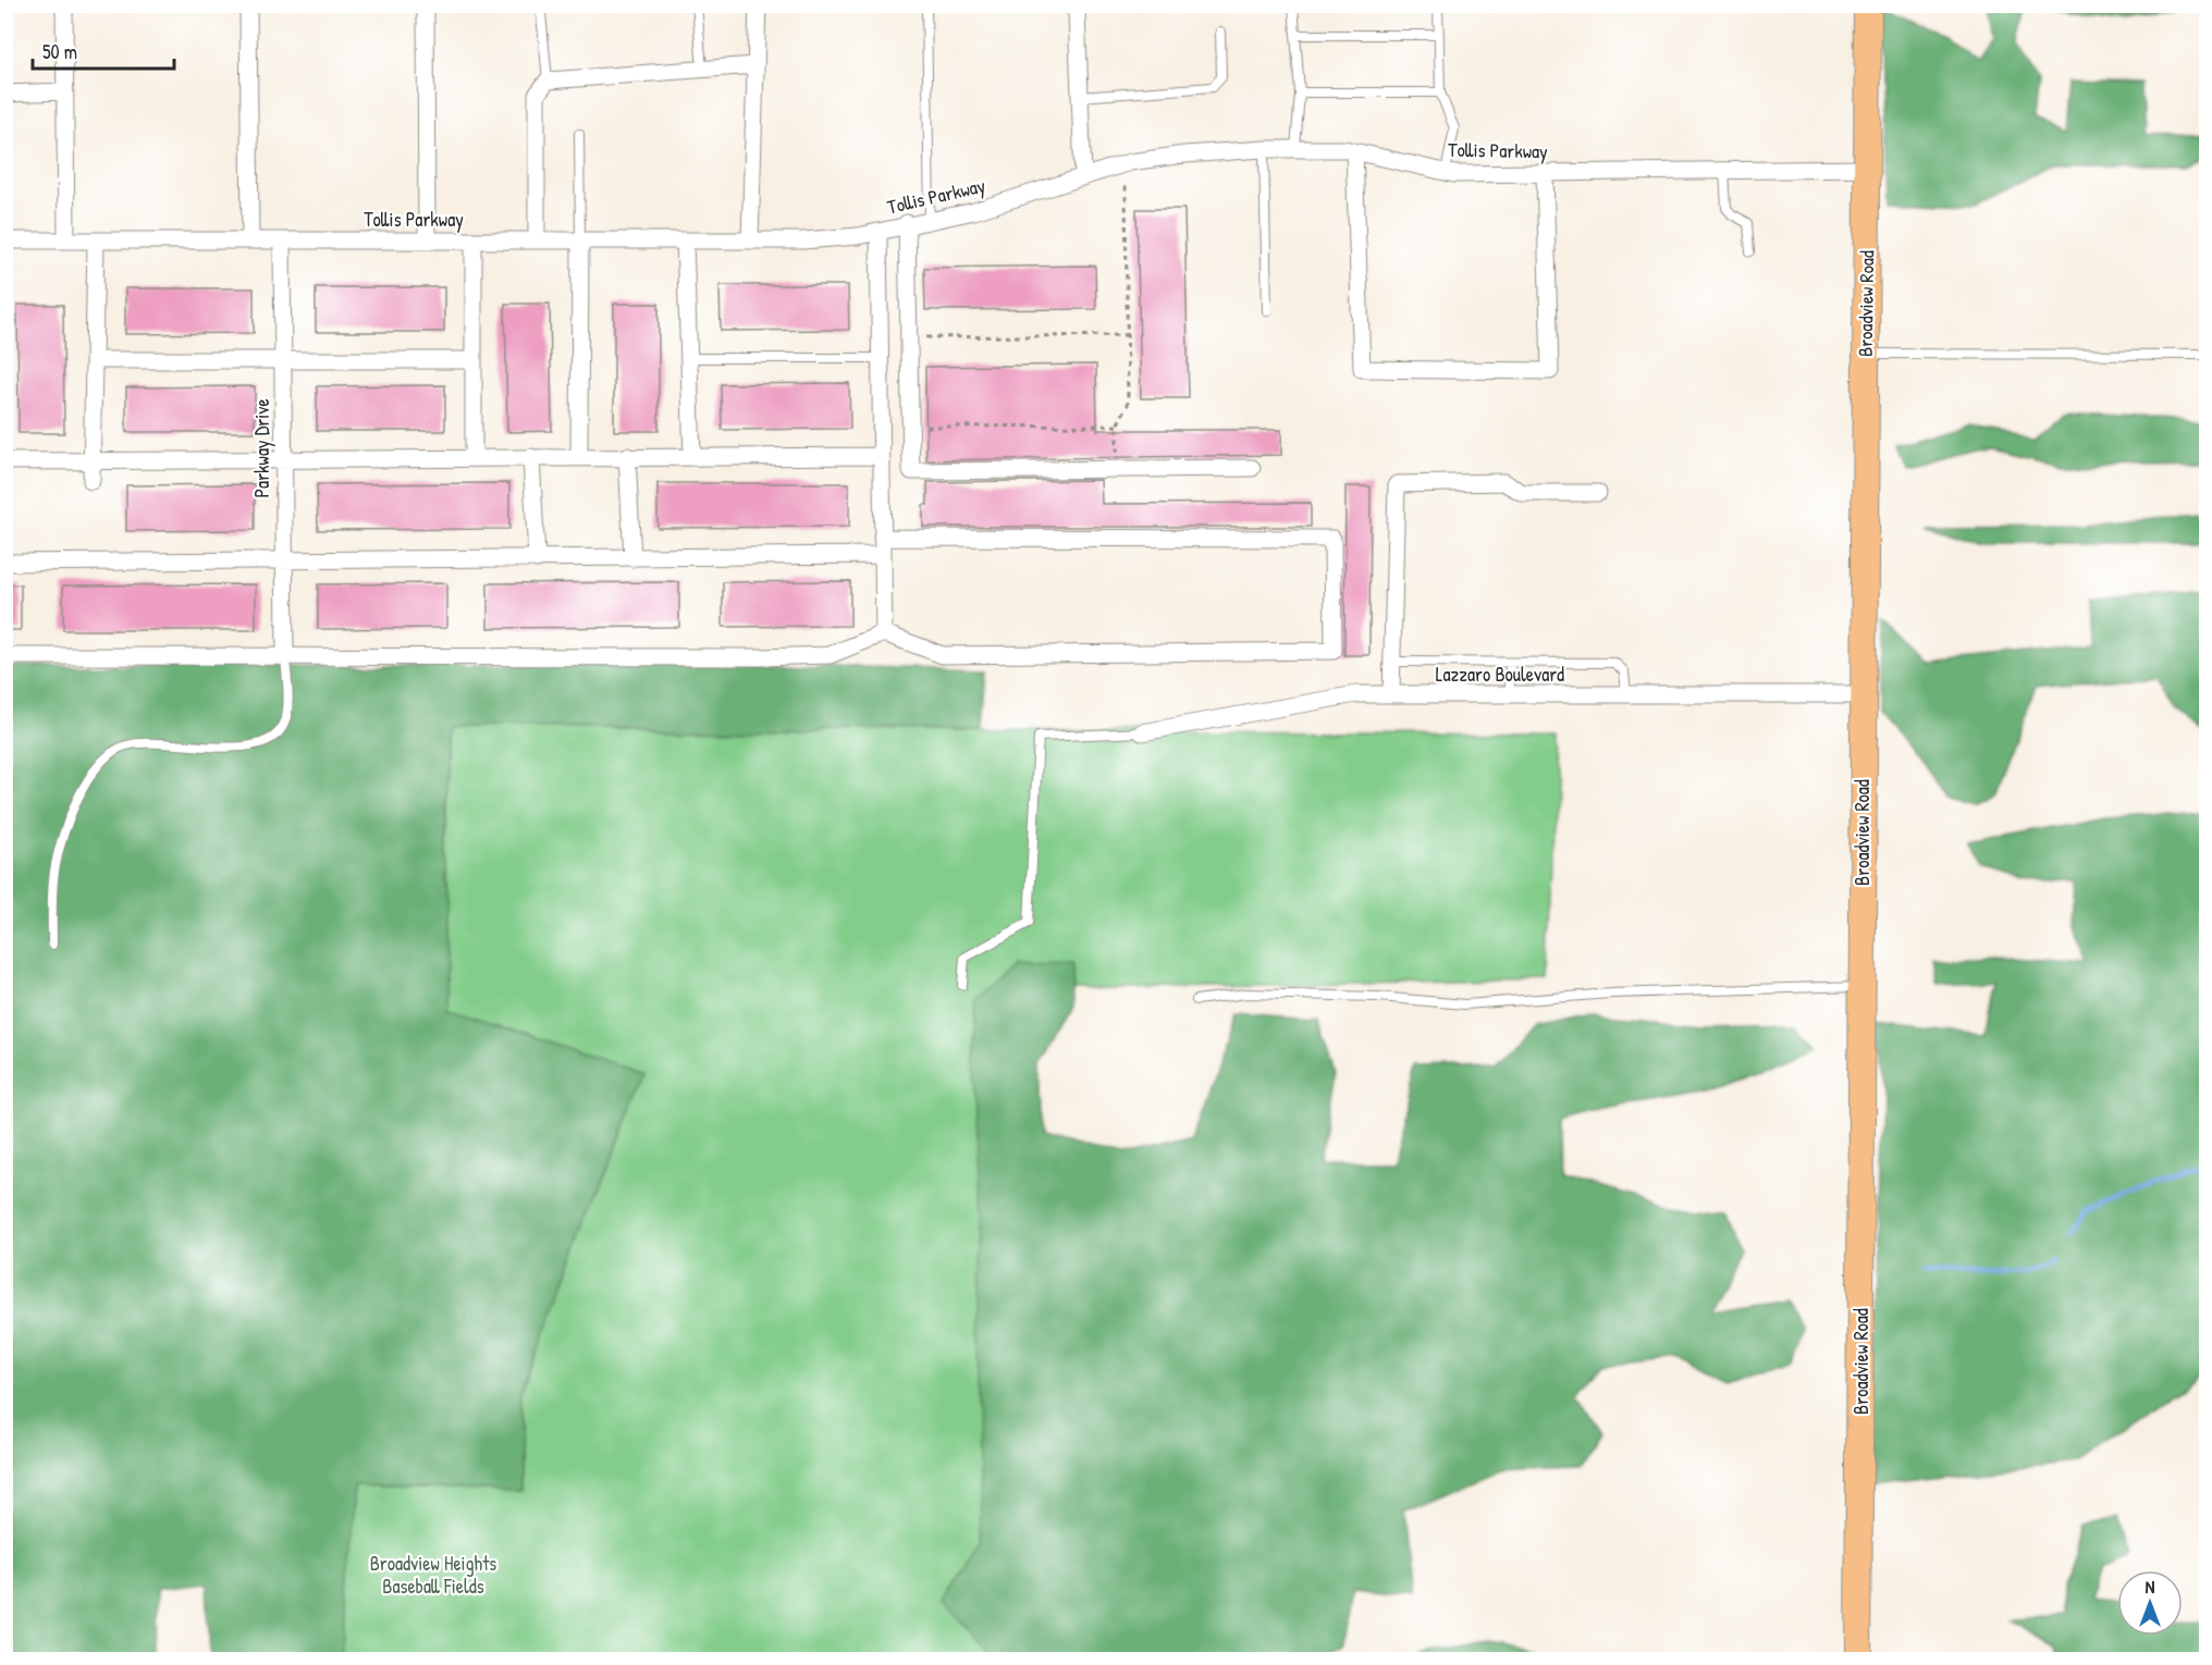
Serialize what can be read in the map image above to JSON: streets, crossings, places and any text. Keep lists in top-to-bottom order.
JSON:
{
  "streets": {
    "main road": ["Broadview Road"],
    "street": ["Tollis Parkway", "Parkway Drive", "Lazzaro Boulevard"]
  },
  "crossings": [
    ["Tollis Parkway", "Broadview Road"],
    ["Tollis Parkway", "Parkway Drive"],
    ["Broadview Road", "Lazzaro Boulevard"]
  ],
  "parks": ["Broadview Heights Baseball Fields"],
  "scale_bar": "50 m",
  "north": "top"
}
